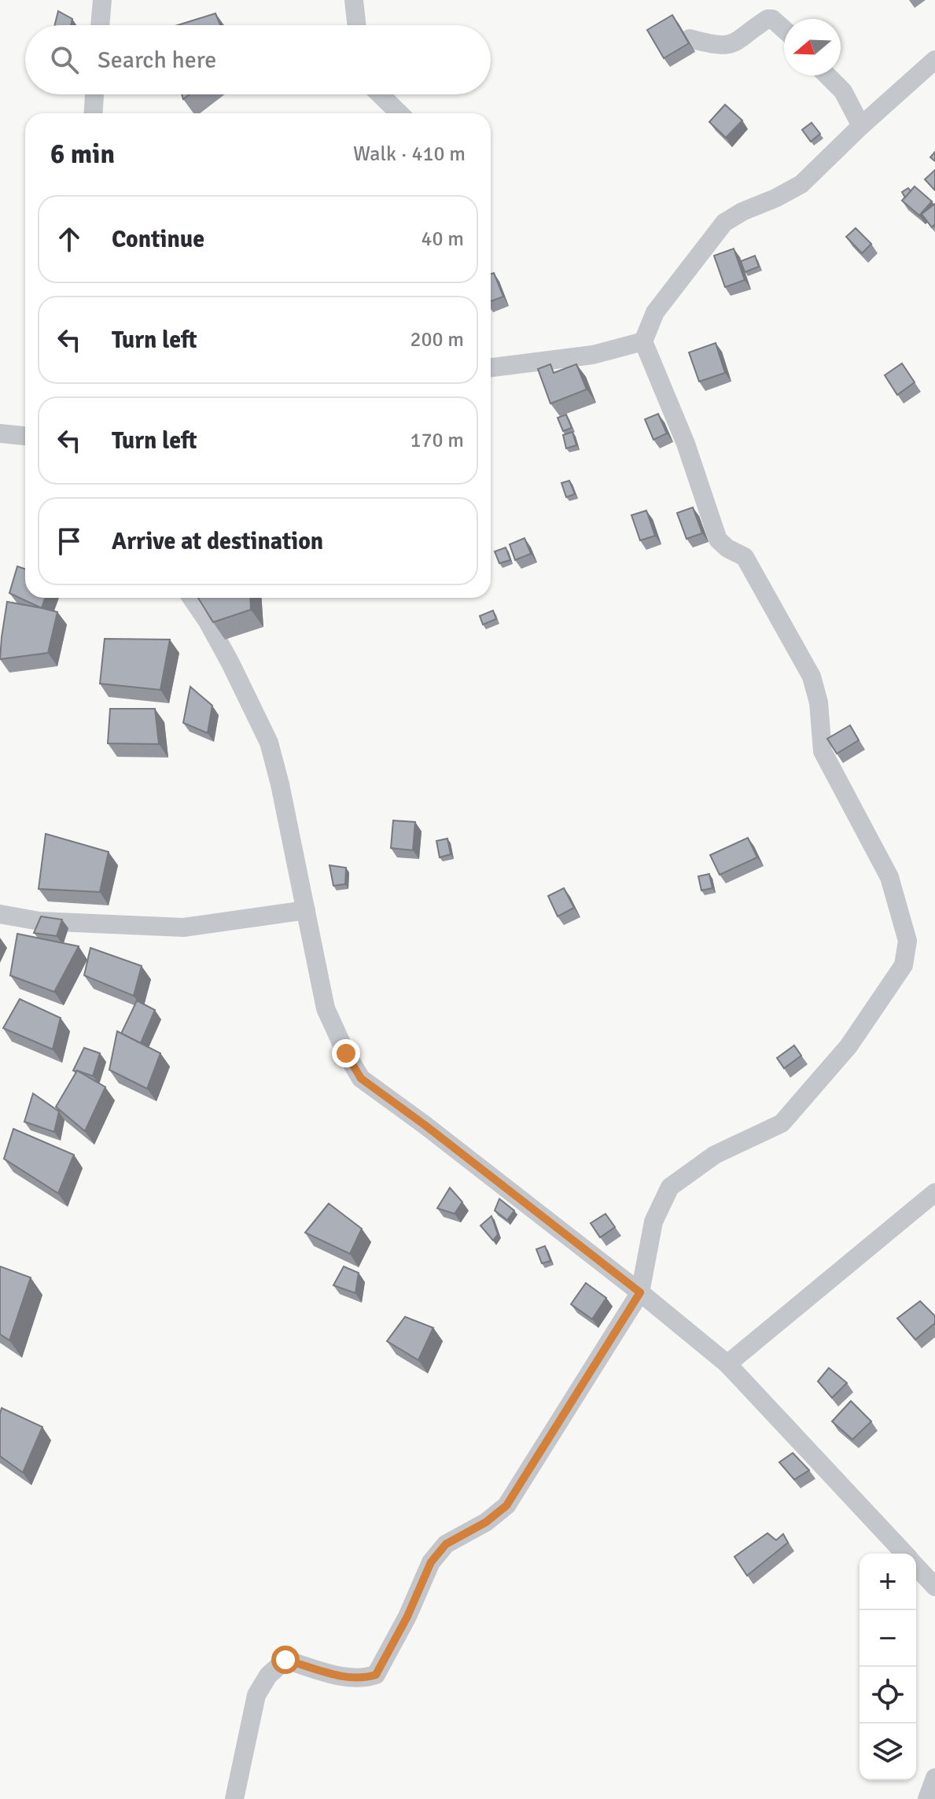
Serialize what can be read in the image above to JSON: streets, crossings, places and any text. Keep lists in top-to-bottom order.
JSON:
{
  "north": "left",
  "page": {
    "search": "Search here",
    "heading": ["6 min", "Walk · 410 m"],
    "list": [
      ["Continue", "40 m"],
      ["Turn left", "200 m"],
      ["Turn left", "170 m"],
      "Arrive at destination"
    ],
    "map_buttons": ["+", "−"]
  }
}
